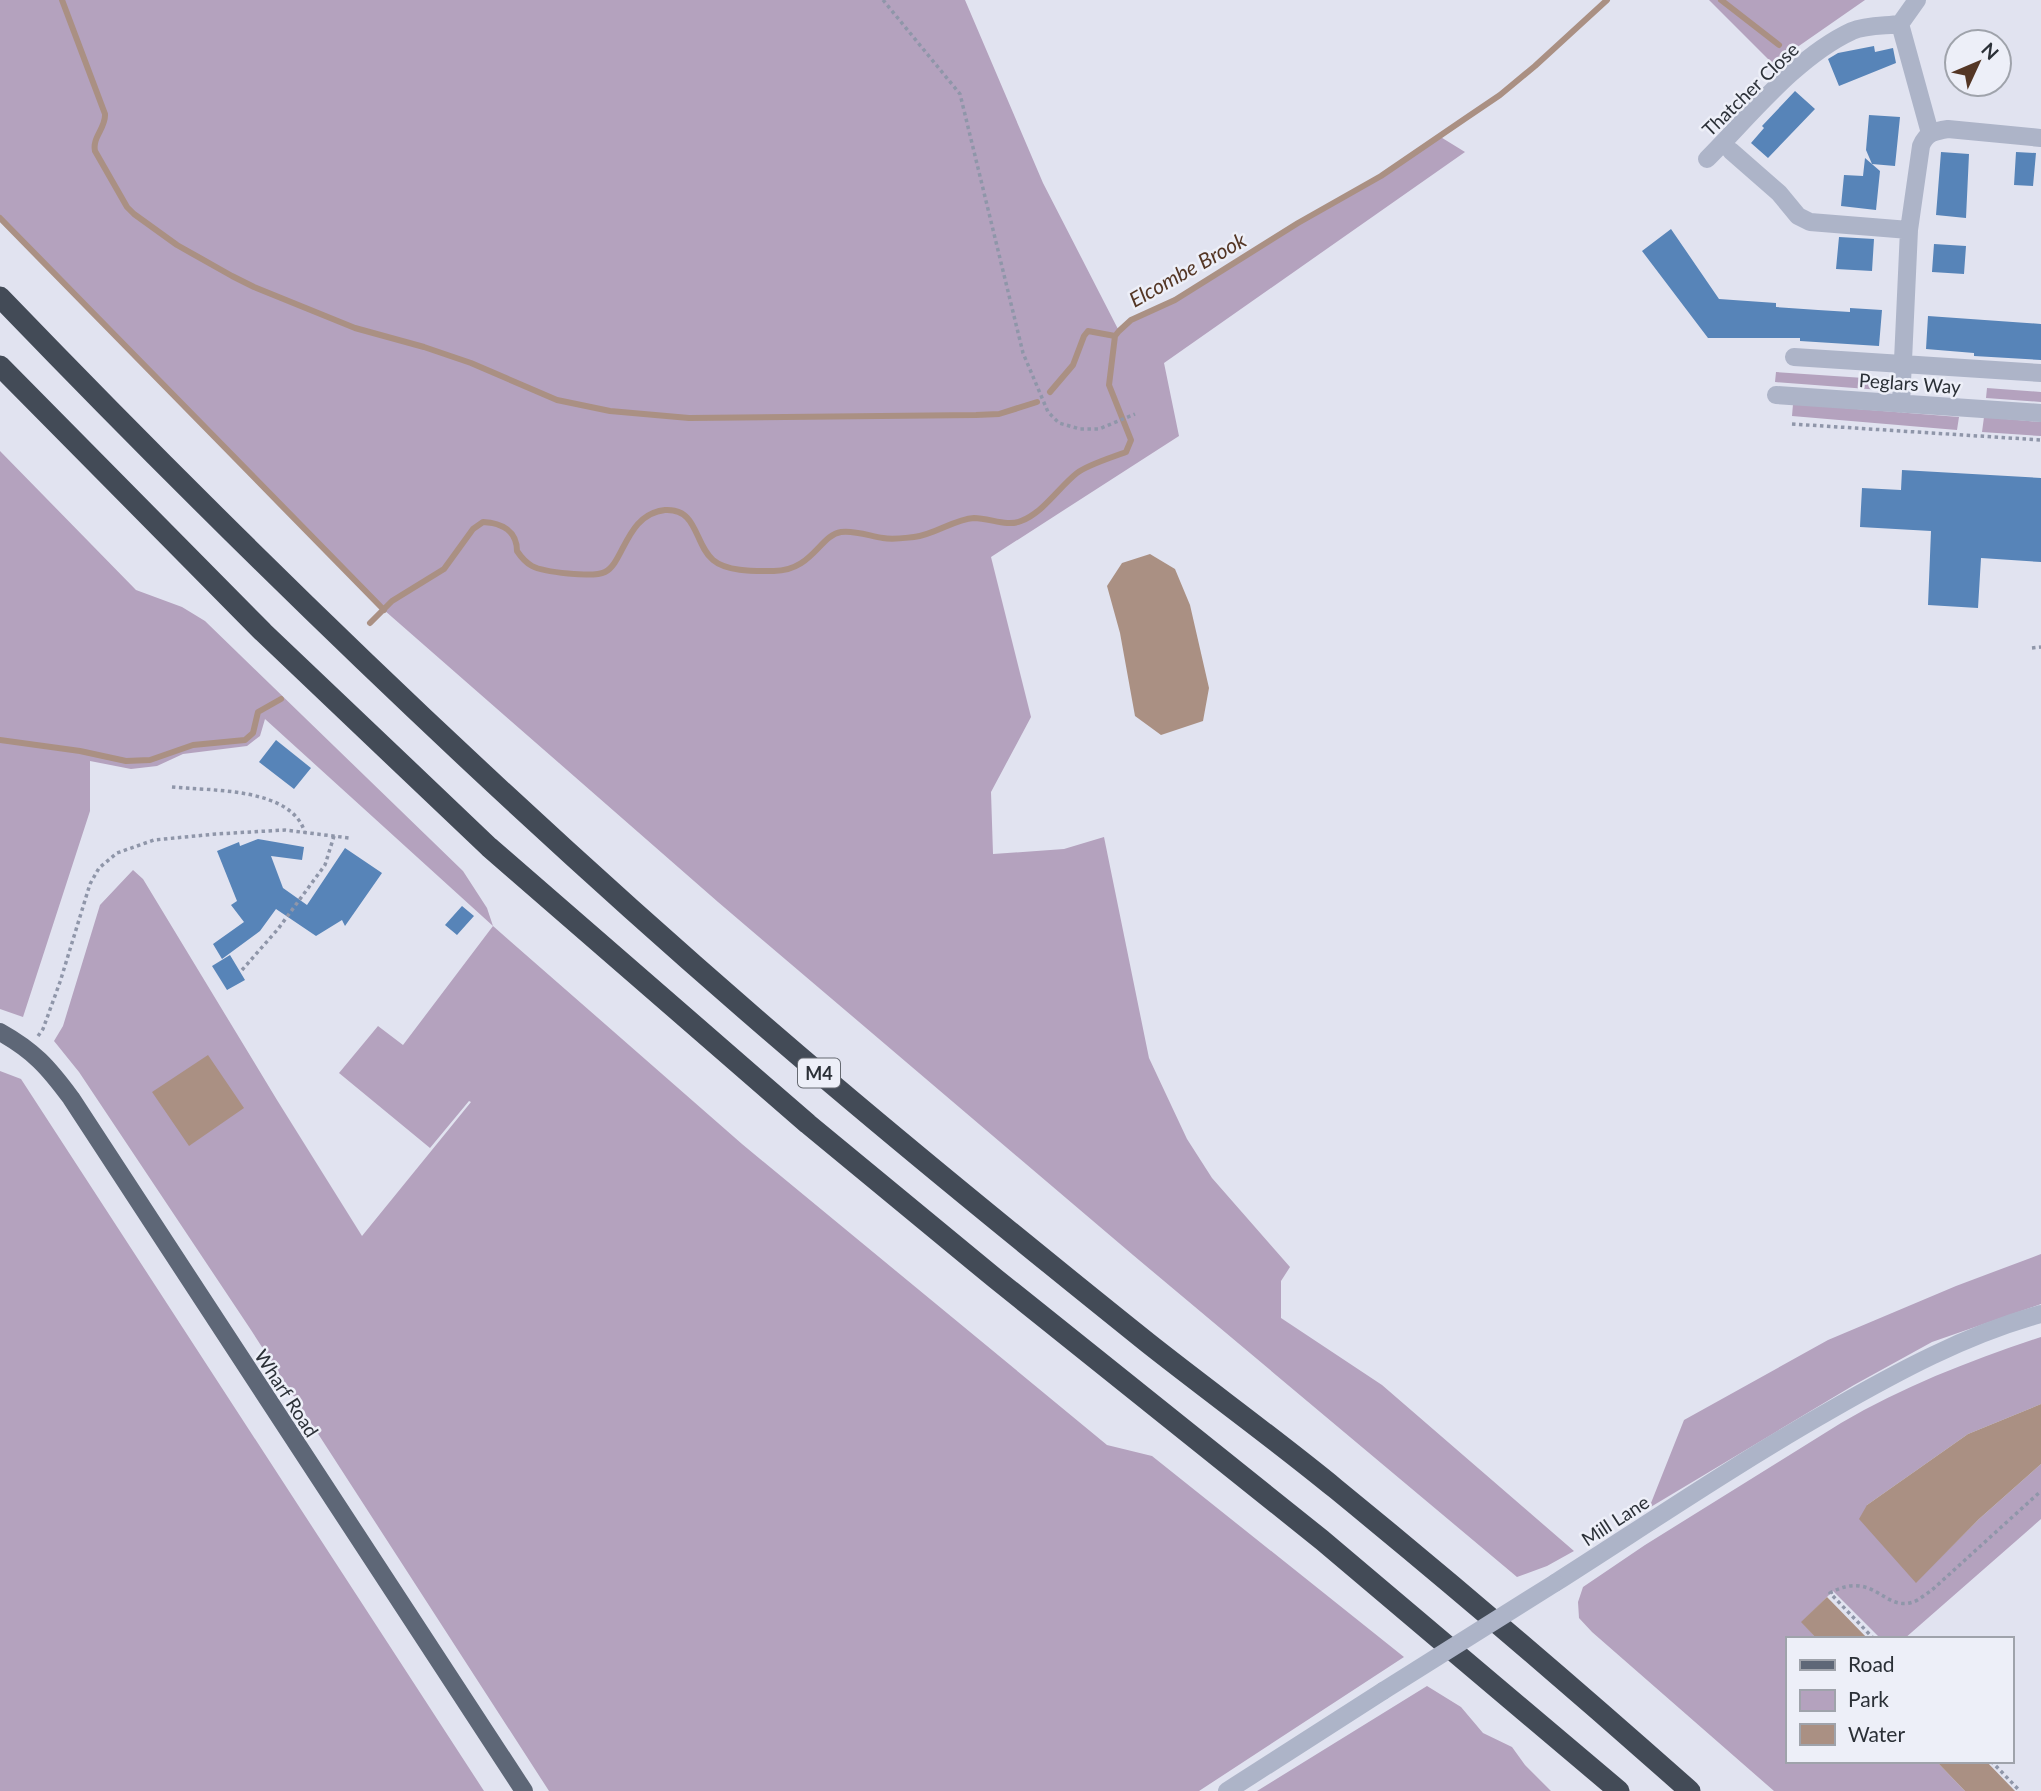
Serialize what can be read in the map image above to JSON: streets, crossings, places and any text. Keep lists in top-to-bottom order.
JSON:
{
  "streets": {
    "highway": ["M4"],
    "main road": ["Wharf Road"],
    "street": ["Thatcher Close", "Peglars Way", "Mill Lane"]
  },
  "water": ["Elcombe Brook"],
  "legend": ["Road", "Park", "Water"],
  "north": "top right"
}
